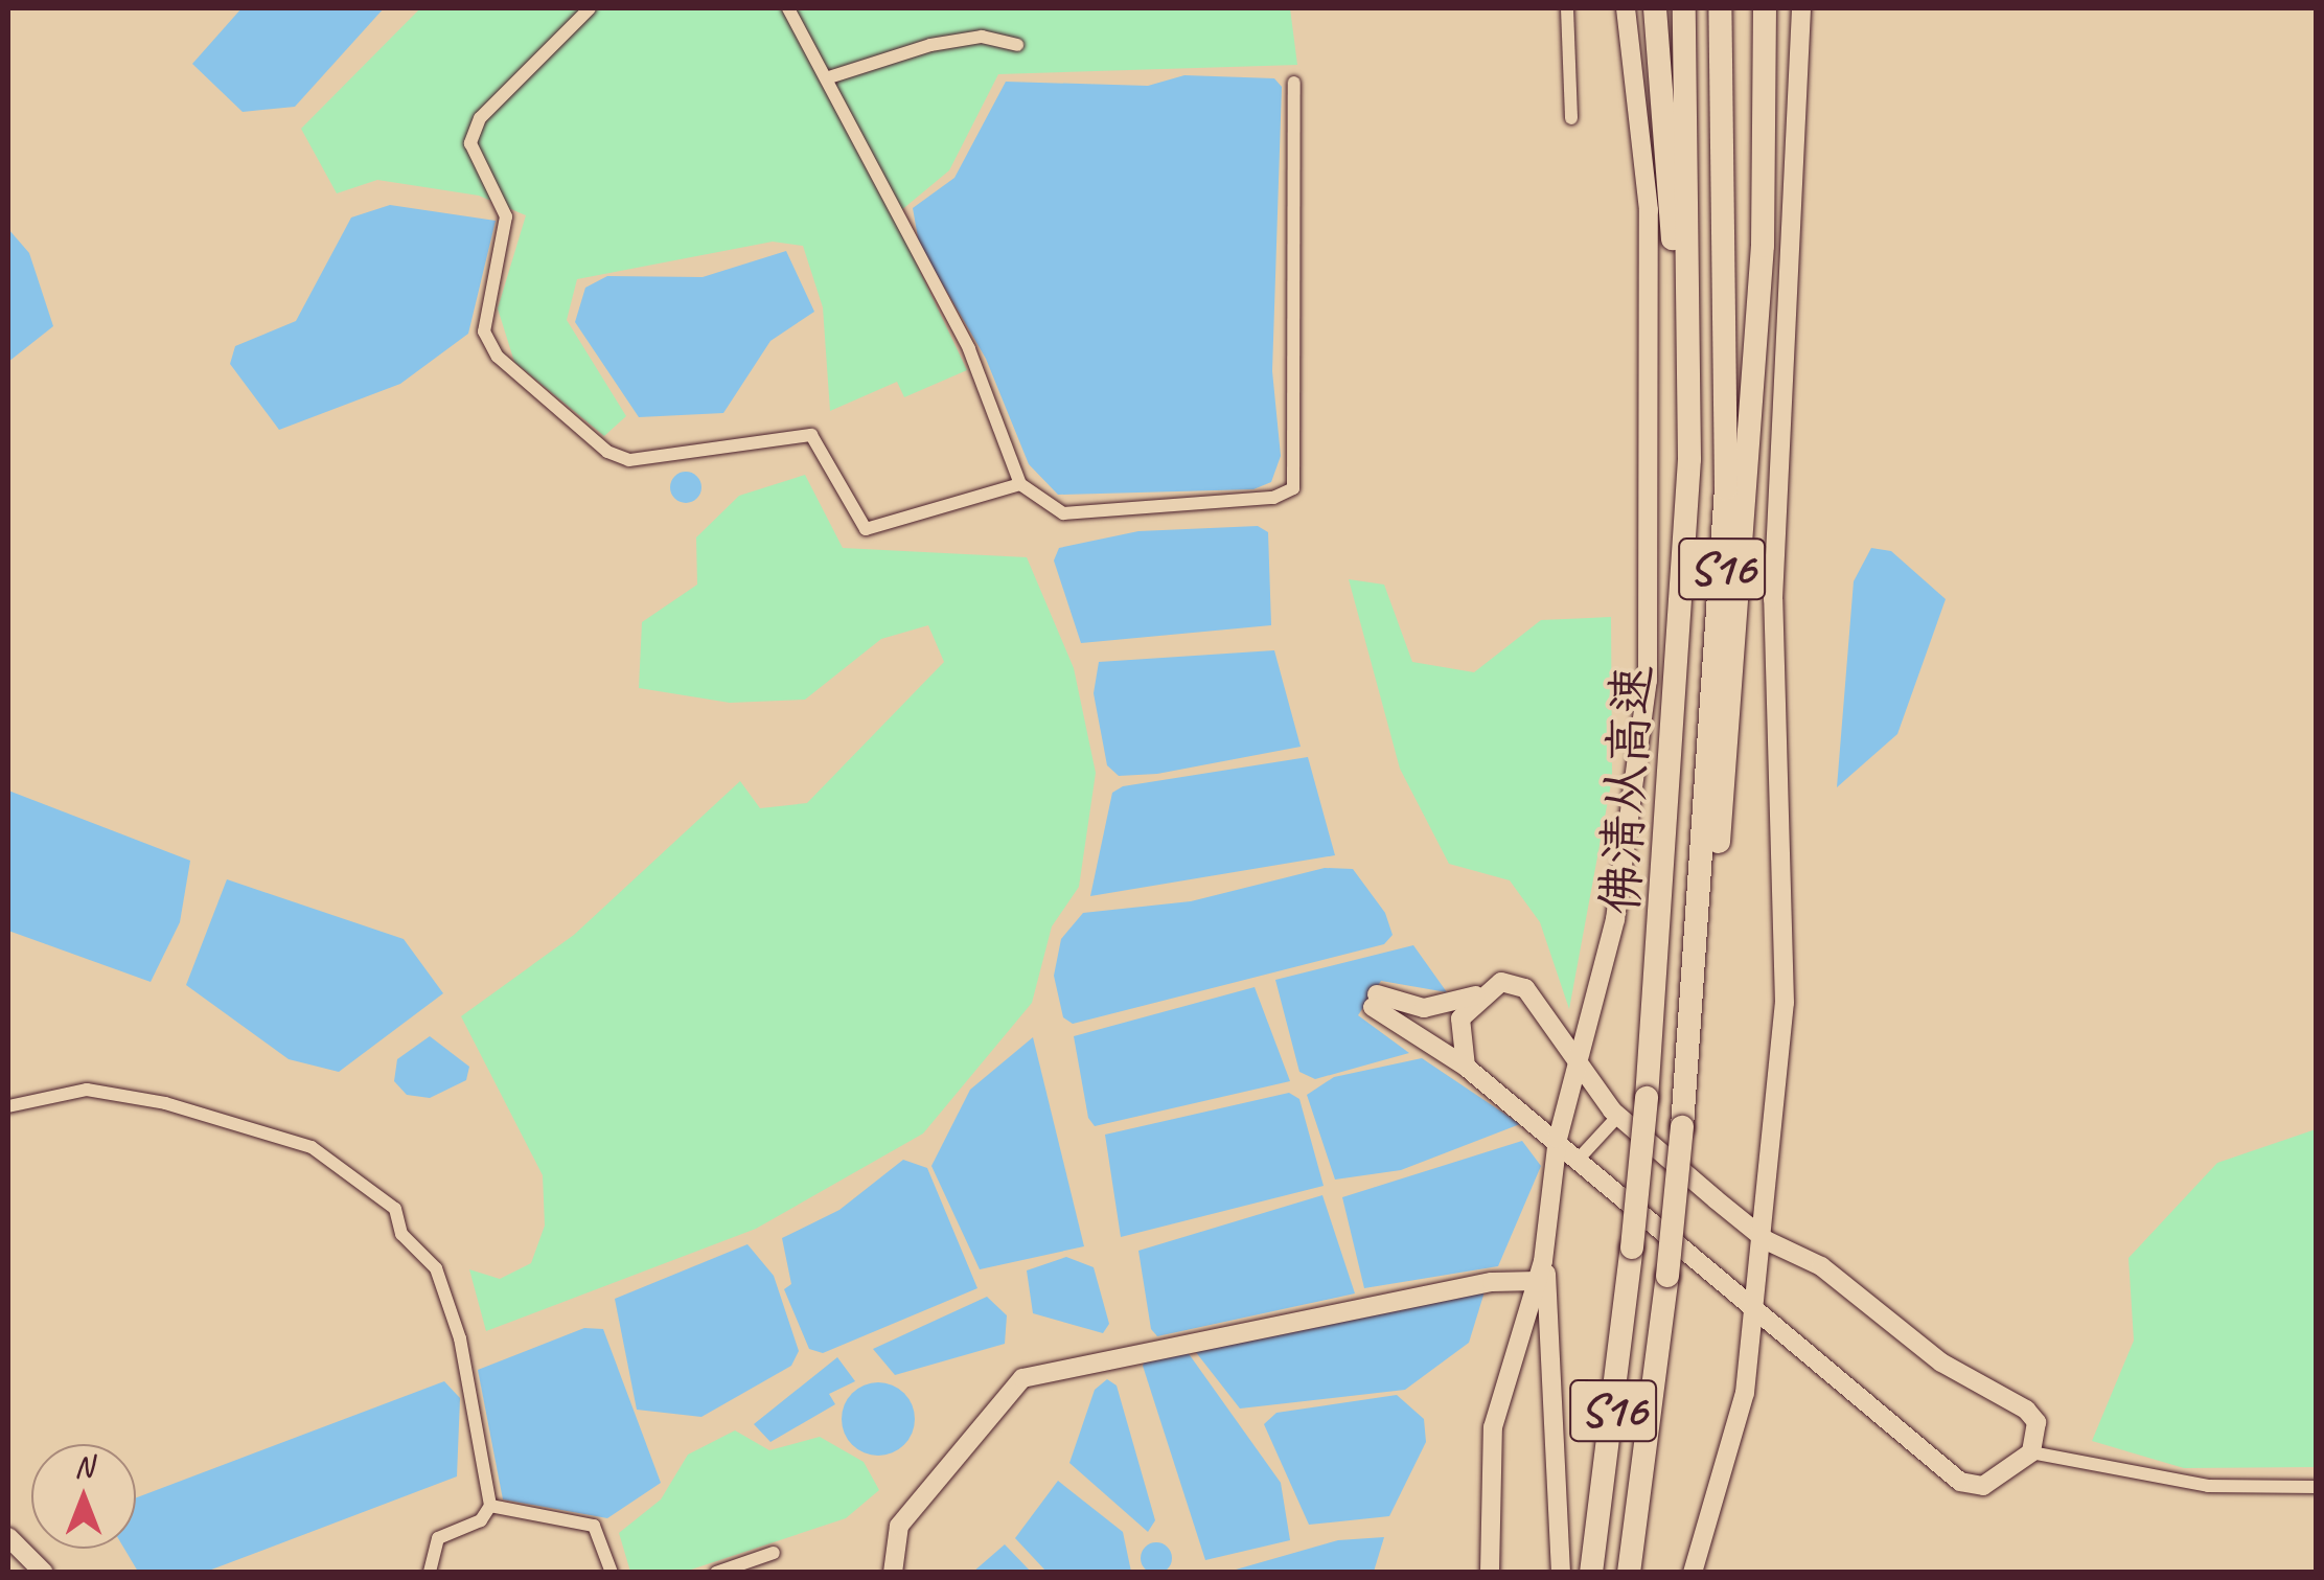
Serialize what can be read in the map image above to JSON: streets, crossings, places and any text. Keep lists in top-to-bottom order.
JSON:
{
  "streets": {
    "highway": ["S16", "佛清从高速"]
  },
  "north": "top"
}
